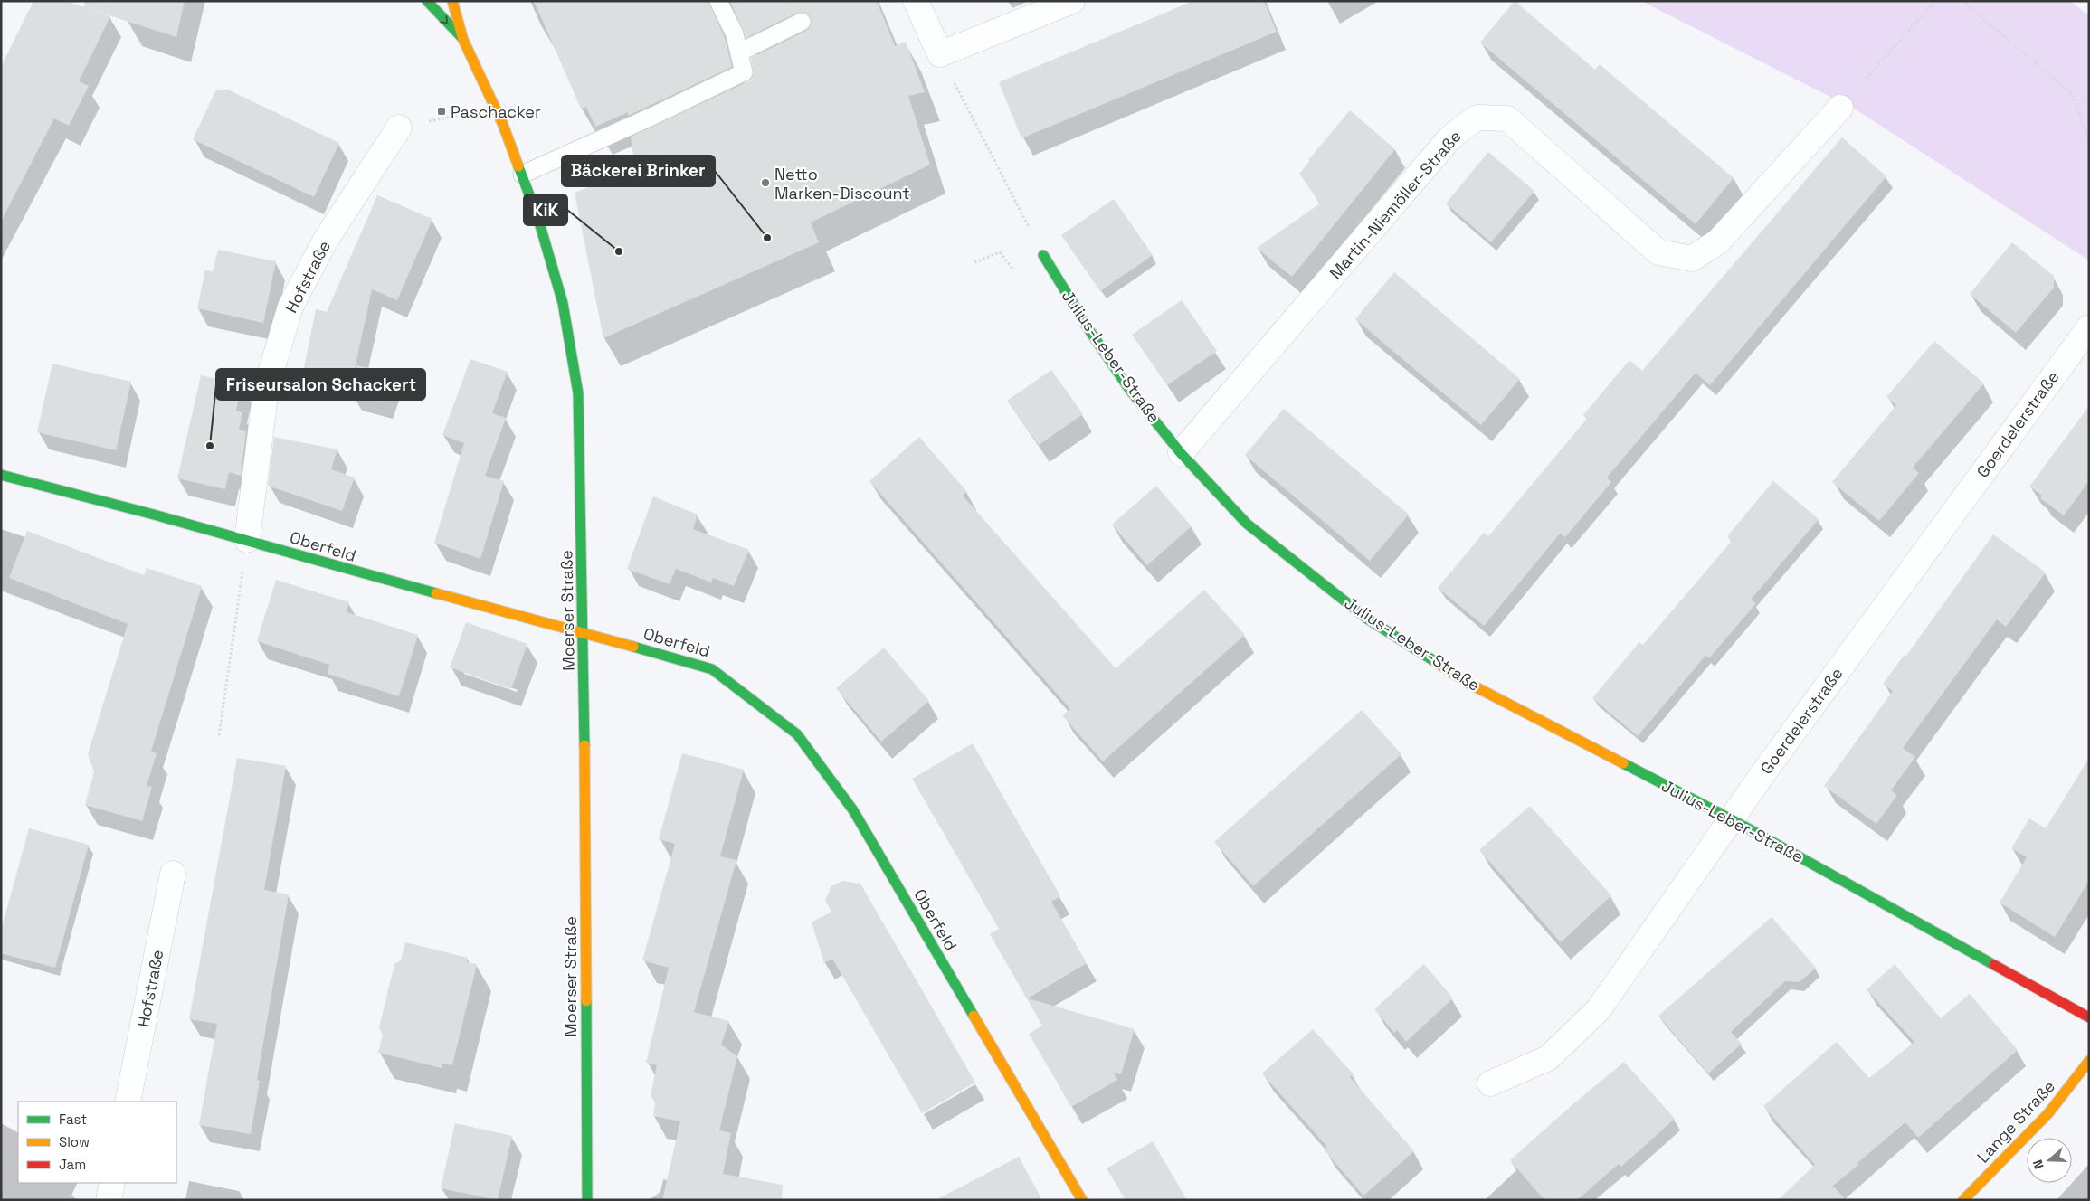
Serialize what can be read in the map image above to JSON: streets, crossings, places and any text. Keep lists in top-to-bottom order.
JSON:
{
  "streets": {
    "street": [
      "Martin-Niemöller-Straße",
      "Hofstraße",
      "Julius-Leber-Straße",
      "Goerdelerstraße",
      "Oberfeld",
      "Moerser Straße",
      "Lange Straße"
    ]
  },
  "crossings": [
    ["Martin-Niemöller-Straße", "Julius-Leber-Straße"],
    ["Hofstraße", "Oberfeld"],
    ["Julius-Leber-Straße", "Goerdelerstraße"],
    ["Oberfeld", "Moerser Straße"]
  ],
  "places": {
    "transit": ["Paschacker"],
    "other": [
      "Netto Marken-Discount",
      "Bäckerei Brinker",
      "KiK",
      "Friseursalon Schackert"
    ]
  },
  "legend": ["Fast", "Slow", "Jam"],
  "north": "left"
}
